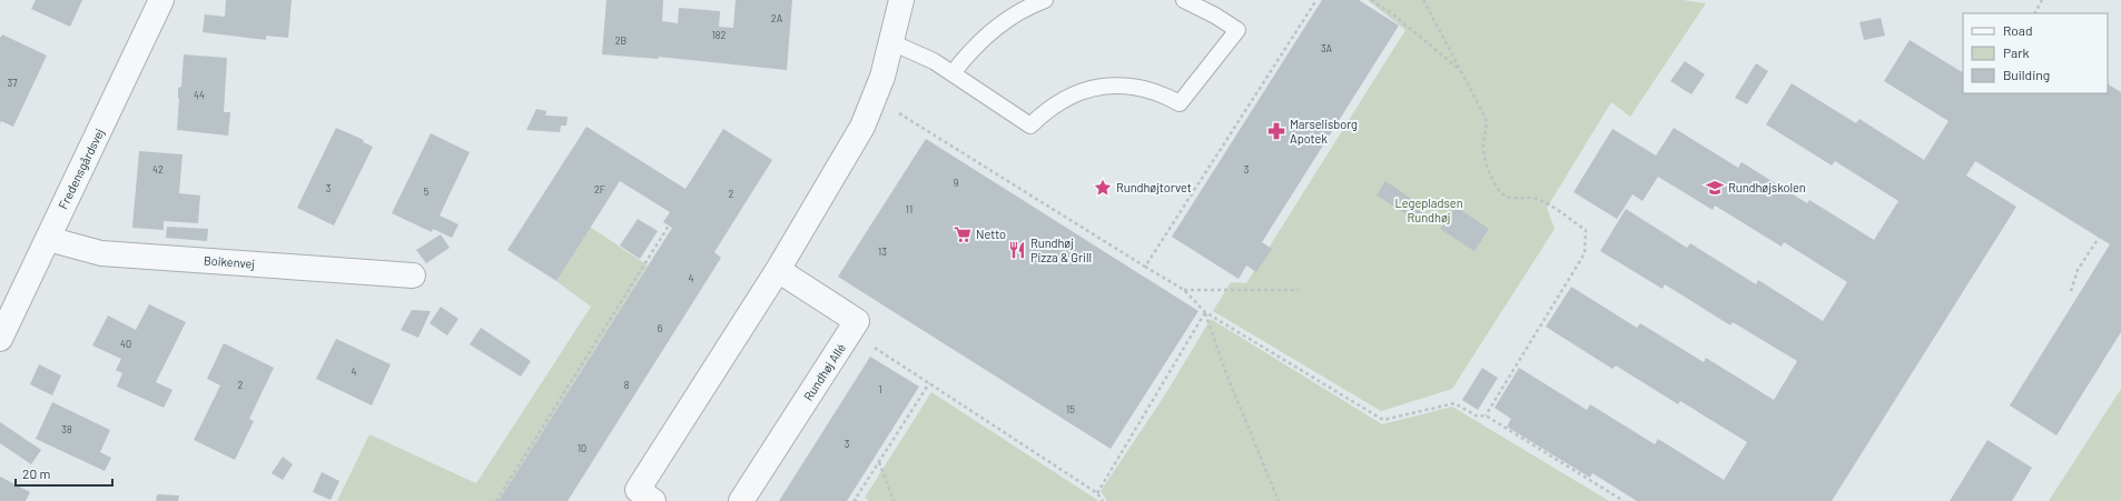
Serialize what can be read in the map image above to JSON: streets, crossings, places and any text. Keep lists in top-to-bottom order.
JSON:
{
  "streets": {
    "street": ["Fredensgårdsvej", "Boikenvej", "Rundhøj Allé"]
  },
  "crossings": [
    ["Fredensgårdsvej", "Boikenvej"]
  ],
  "parks": ["Legepladsen Rundhøj"],
  "places": {
    "pharmacy": ["Marselisborg Apotek"],
    "place": ["Rundhøjtorvet"],
    "school or university": ["Rundhøjskolen"],
    "supermarket": ["Netto"],
    "restaurant": ["Rundhøj Pizza & Grill"]
  },
  "house_numbers": [
    "2A",
    "182",
    "2B",
    "3A",
    "37",
    "44",
    "42",
    "3",
    "9",
    "3",
    "2F",
    "5",
    "2",
    "11",
    "13",
    "4",
    "6",
    "40",
    "4",
    "2",
    "8",
    "1",
    "15",
    "38",
    "3",
    "10"
  ],
  "legend": ["Road", "Park", "Building"],
  "scale_bar": "20 m"
}
